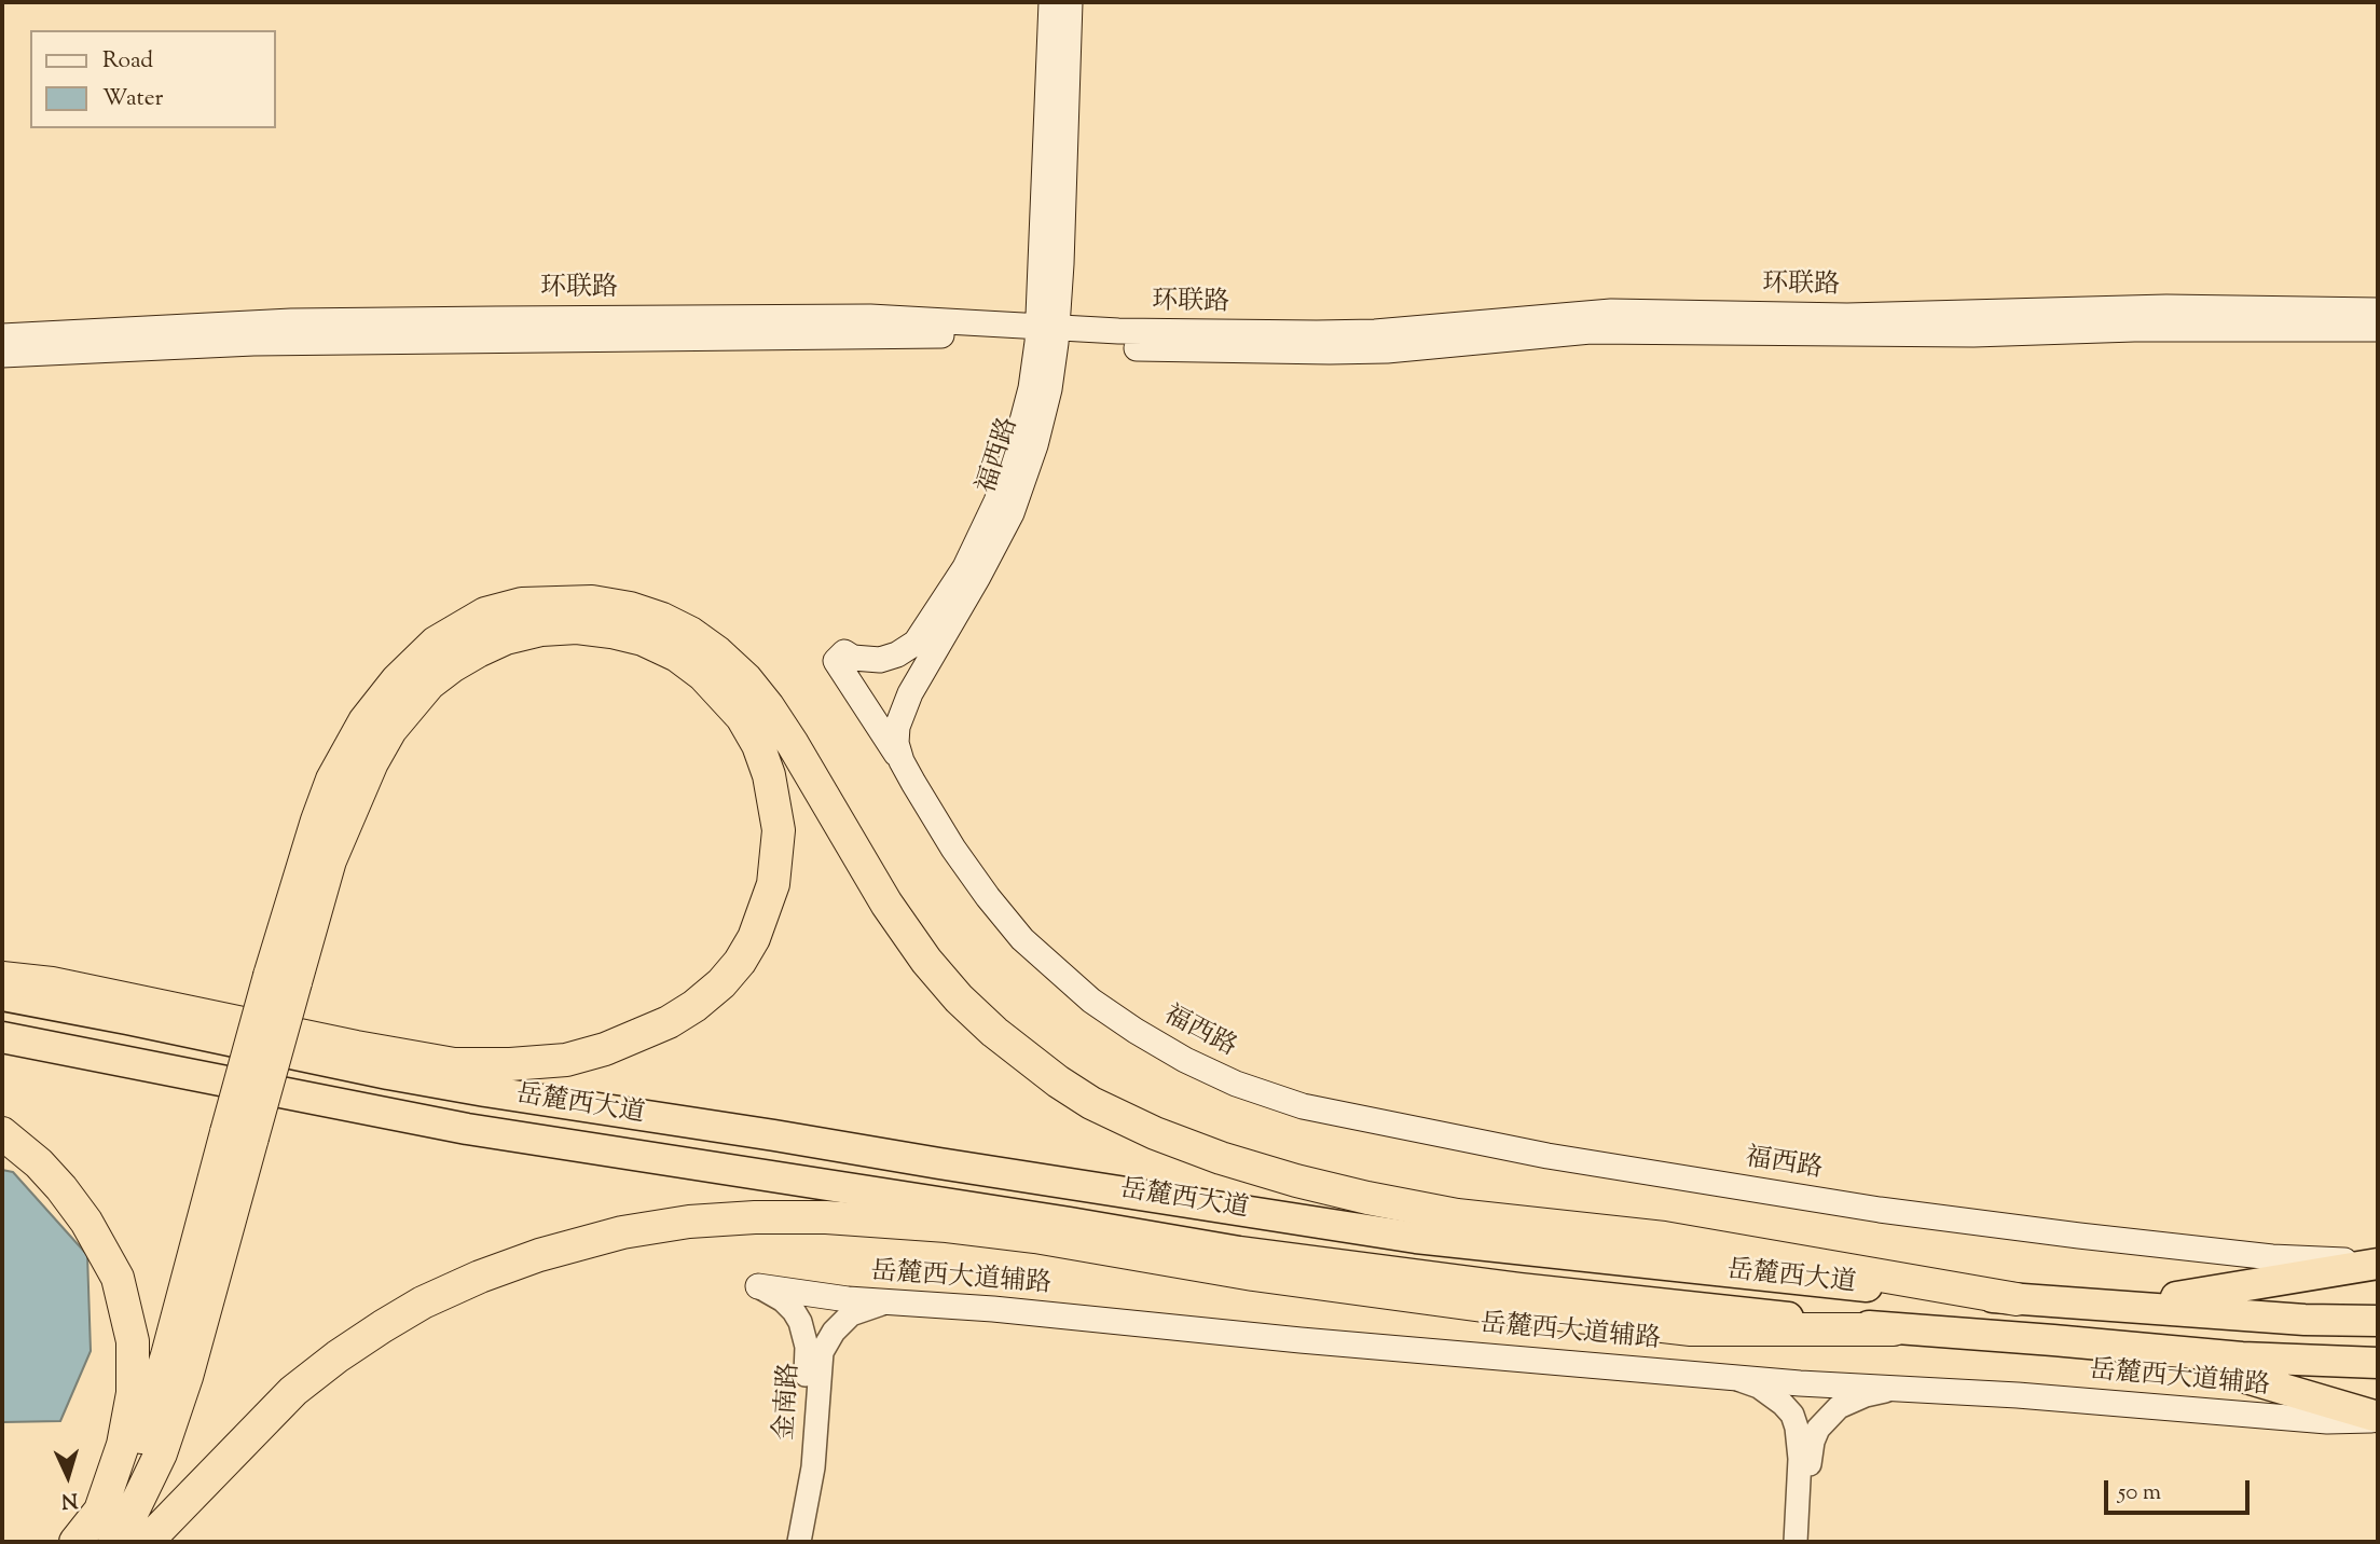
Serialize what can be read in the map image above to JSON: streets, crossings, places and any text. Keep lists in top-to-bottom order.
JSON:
{
  "streets": {
    "highway": ["岳麓西大道"],
    "main road": ["环联路", "福西路", "岳麓西大道辅路"],
    "street": ["金南路"]
  },
  "crossings": [
    ["环联路", "福西路"],
    ["岳麓西大道辅路", "金南路"]
  ],
  "legend": ["Road", "Water"],
  "scale_bar": "50 m",
  "north": "bottom"
}
